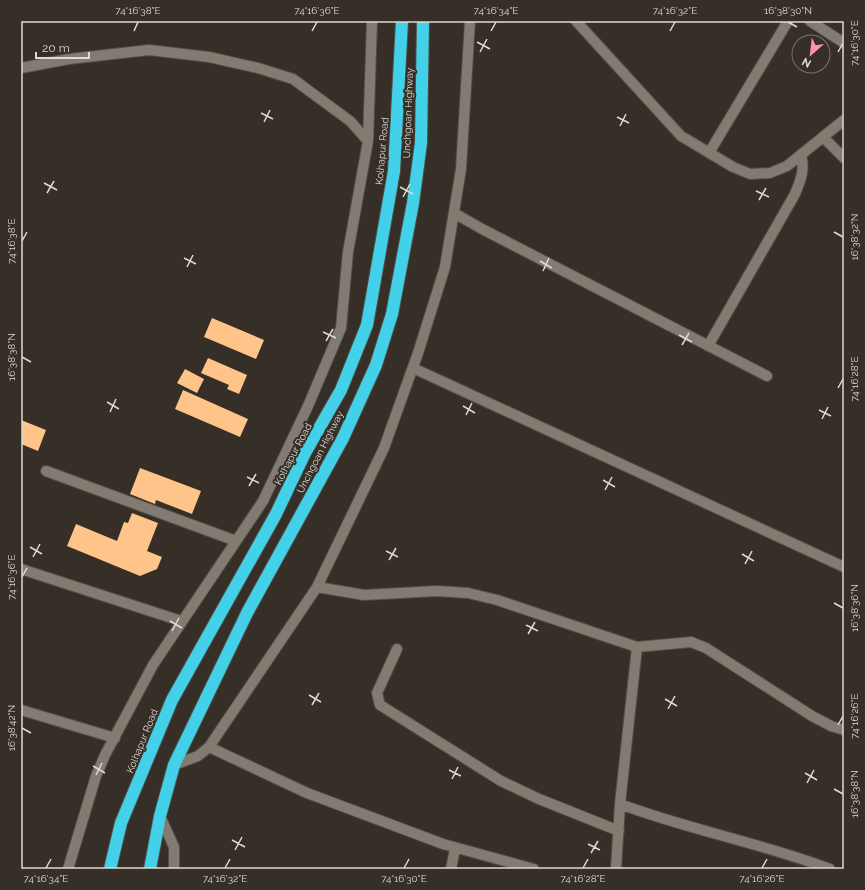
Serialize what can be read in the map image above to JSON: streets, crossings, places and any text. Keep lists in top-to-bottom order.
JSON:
{
  "streets": {
    "highway": ["Unchgoan Highway", "Kolhapur Road"]
  },
  "scale_bar": "20 m",
  "north": "bottom left",
  "coordinates": [
    "74°16'38\"E",
    "74°16'36\"E",
    "74°16'34\"E",
    "74°16'32\"E",
    "16°38'30\"N",
    "74°16'30\"E",
    "16°38'32\"N",
    "16°38'38\"N",
    "74°16'28\"E",
    "16°38'36\"N",
    "74°16'26\"E",
    "16°38'42\"N"
  ]
}
